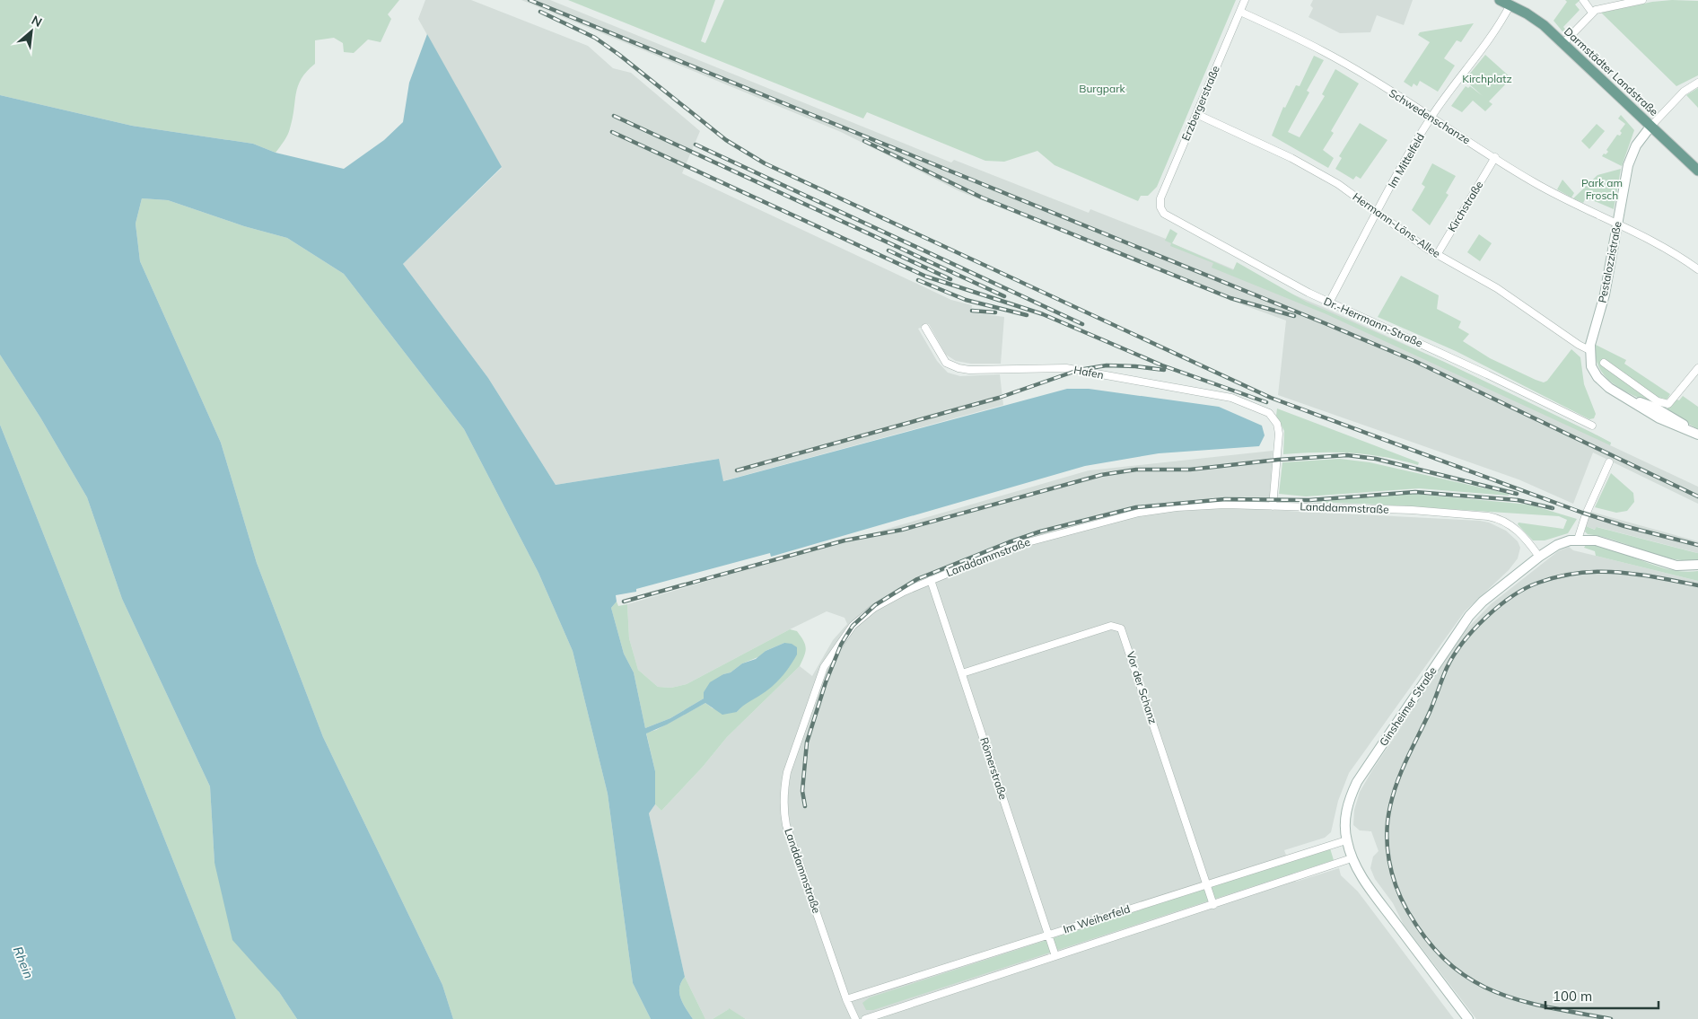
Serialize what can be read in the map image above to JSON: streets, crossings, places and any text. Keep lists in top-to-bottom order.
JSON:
{
  "streets": {
    "main road": ["Darmstädter Landstraße", "Pestalozzistraße", "Ginsheimer Straße"],
    "street": [
      "Erzbergerstraße",
      "Schwedenschanze",
      "Im Mittelfeld",
      "Kirchstraße",
      "Hermann-Löns-Allee",
      "Dr.-Herrmann-Straße",
      "Hafen",
      "Landdammstraße",
      "Vor der Schanz",
      "Römerstraße",
      "Im Weiherfeld"
    ]
  },
  "crossings": [
    ["Darmstädter Landstraße", "Im Mittelfeld"],
    ["Darmstädter Landstraße", "Pestalozzistraße"],
    ["Erzbergerstraße", "Schwedenschanze"],
    ["Erzbergerstraße", "Hermann-Löns-Allee"],
    ["Erzbergerstraße", "Dr.-Herrmann-Straße"],
    ["Schwedenschanze", "Im Mittelfeld"],
    ["Schwedenschanze", "Kirchstraße"],
    ["Schwedenschanze", "Pestalozzistraße"],
    ["Im Mittelfeld", "Hermann-Löns-Allee"],
    ["Im Mittelfeld", "Dr.-Herrmann-Straße"],
    ["Kirchstraße", "Hermann-Löns-Allee"],
    ["Hermann-Löns-Allee", "Pestalozzistraße"],
    ["Hafen", "Landdammstraße"],
    ["Landdammstraße", "Ginsheimer Straße"],
    ["Landdammstraße", "Römerstraße"],
    ["Landdammstraße", "Im Weiherfeld"],
    ["Vor der Schanz", "Römerstraße"],
    ["Vor der Schanz", "Im Weiherfeld"],
    ["Ginsheimer Straße", "Im Weiherfeld"],
    ["Römerstraße", "Im Weiherfeld"]
  ],
  "water": ["Rhein"],
  "parks": ["Kirchplatz", "Burgpark", "Park am Frosch"],
  "scale_bar": "100 m",
  "north": "top right"
}
